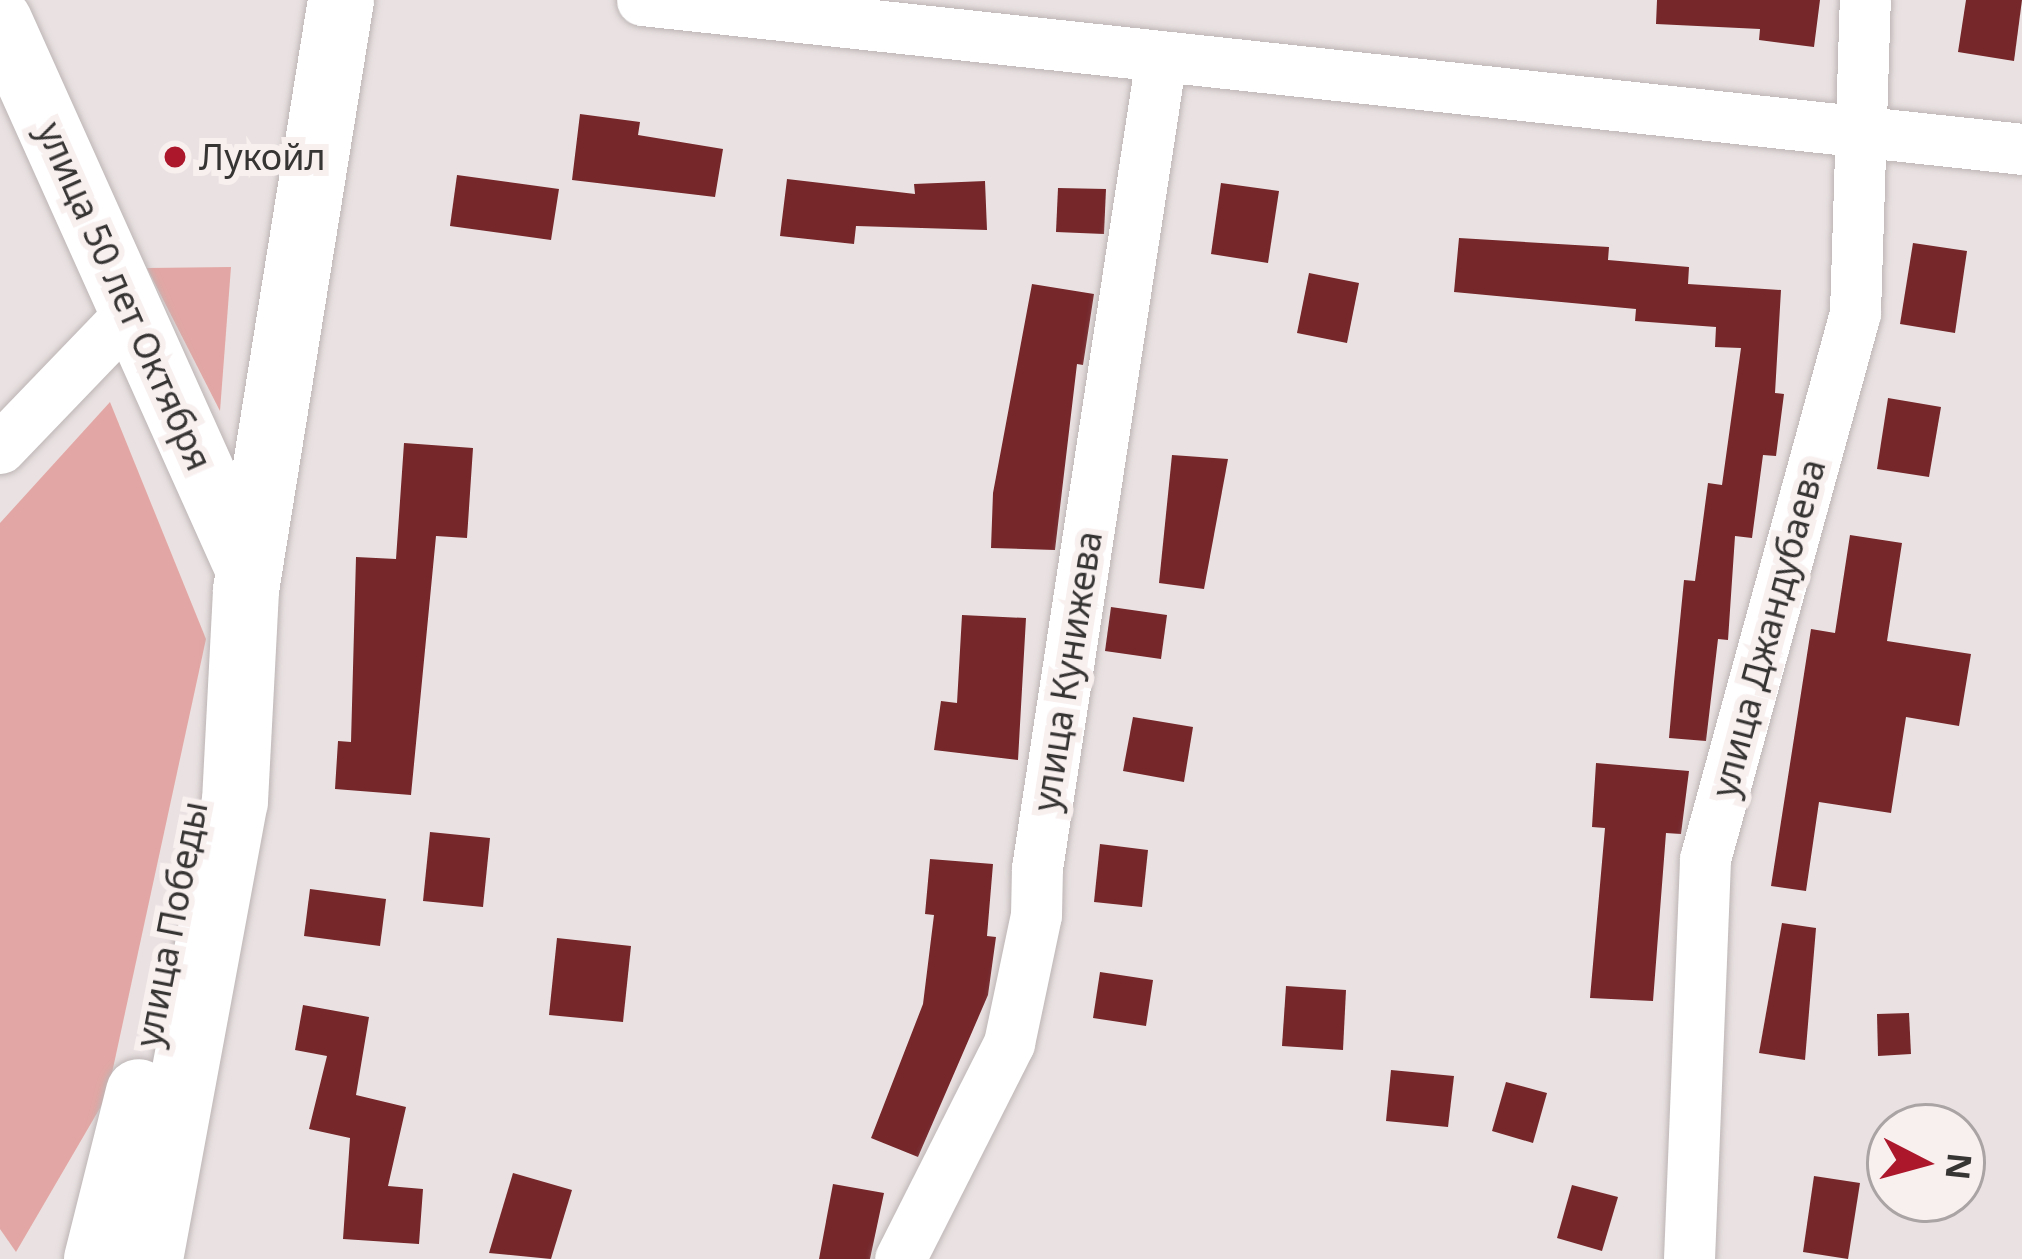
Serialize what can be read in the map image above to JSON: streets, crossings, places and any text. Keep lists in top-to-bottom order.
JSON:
{
  "streets": {
    "highway": ["улица Победы"],
    "main road": ["улица 50 лет Октября"],
    "street": ["улица Джандубаева", "улица Кунижева"]
  },
  "crossings": [
    ["улица 50 лет Октября", "улица Победы"]
  ],
  "places": ["Лукойл"],
  "north": "right"
}
